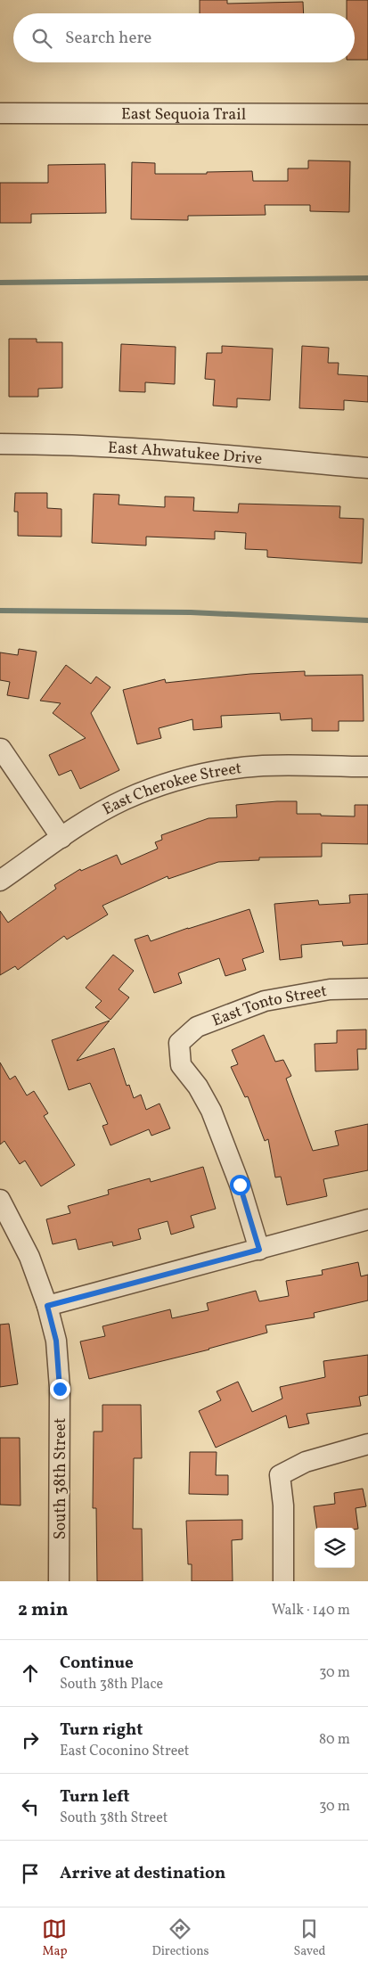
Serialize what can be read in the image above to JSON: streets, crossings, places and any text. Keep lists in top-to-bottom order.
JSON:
{
  "streets": {
    "street": [
      "East Sequoia Trail",
      "East Ahwatukee Drive",
      "East Cherokee Street",
      "East Tonto Street",
      "South 38th Street"
    ]
  },
  "page": {
    "search": "Search here",
    "heading": ["2 min", "Walk · 140 m"],
    "list": [
      ["Continue", "South 38th Place", "30 m"],
      ["Turn right", "East Coconino Street", "80 m"],
      ["Turn left", "South 38th Street", "30 m"],
      "Arrive at destination"
    ],
    "nav": ["Map", "Directions", "Saved"]
  }
}
